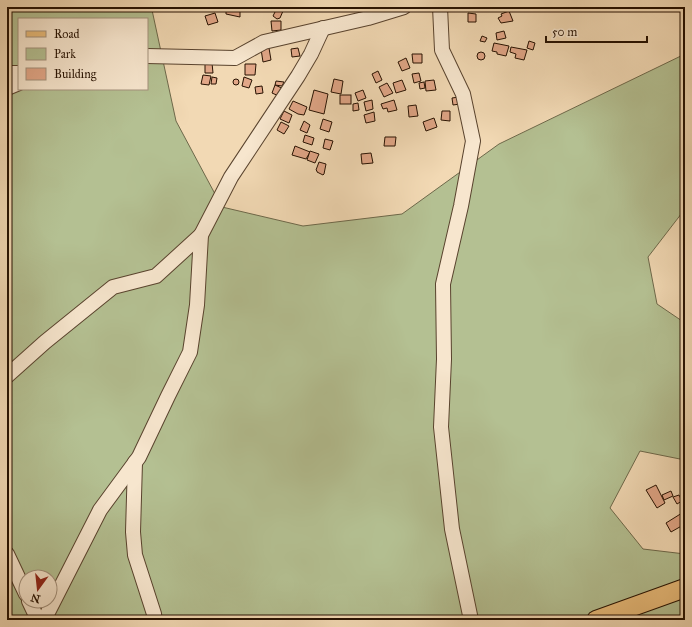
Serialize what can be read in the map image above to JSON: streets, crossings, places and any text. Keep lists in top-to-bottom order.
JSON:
{
  "legend": ["Road", "Park", "Building"],
  "scale_bar": "50 m",
  "north": "bottom"
}
